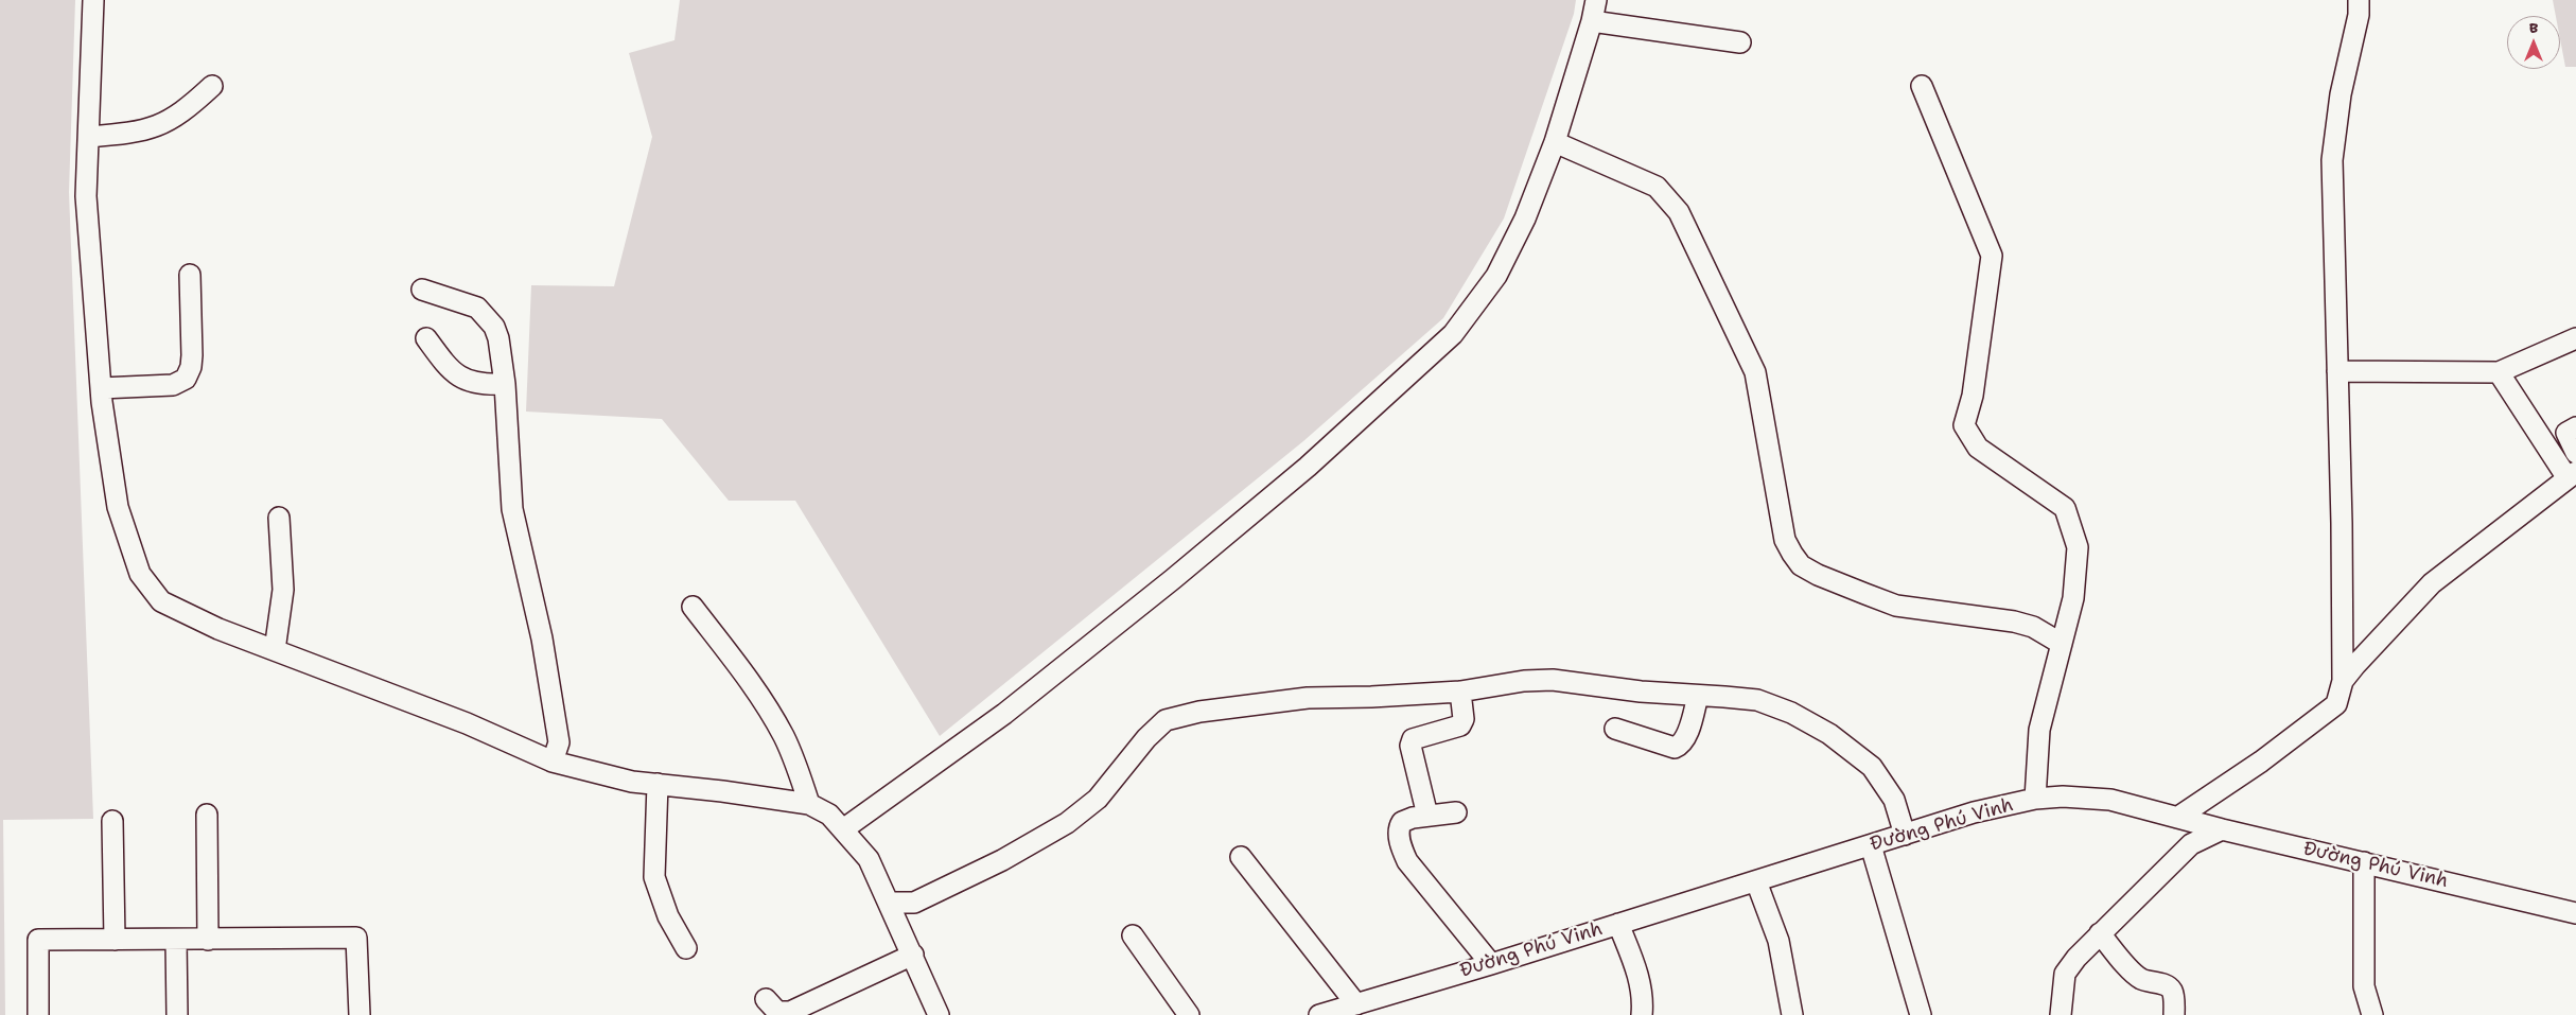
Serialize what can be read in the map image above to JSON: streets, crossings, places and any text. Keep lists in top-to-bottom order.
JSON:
{
  "streets": {
    "street": ["Đường Phú Vinh"]
  },
  "north": "top"
}
